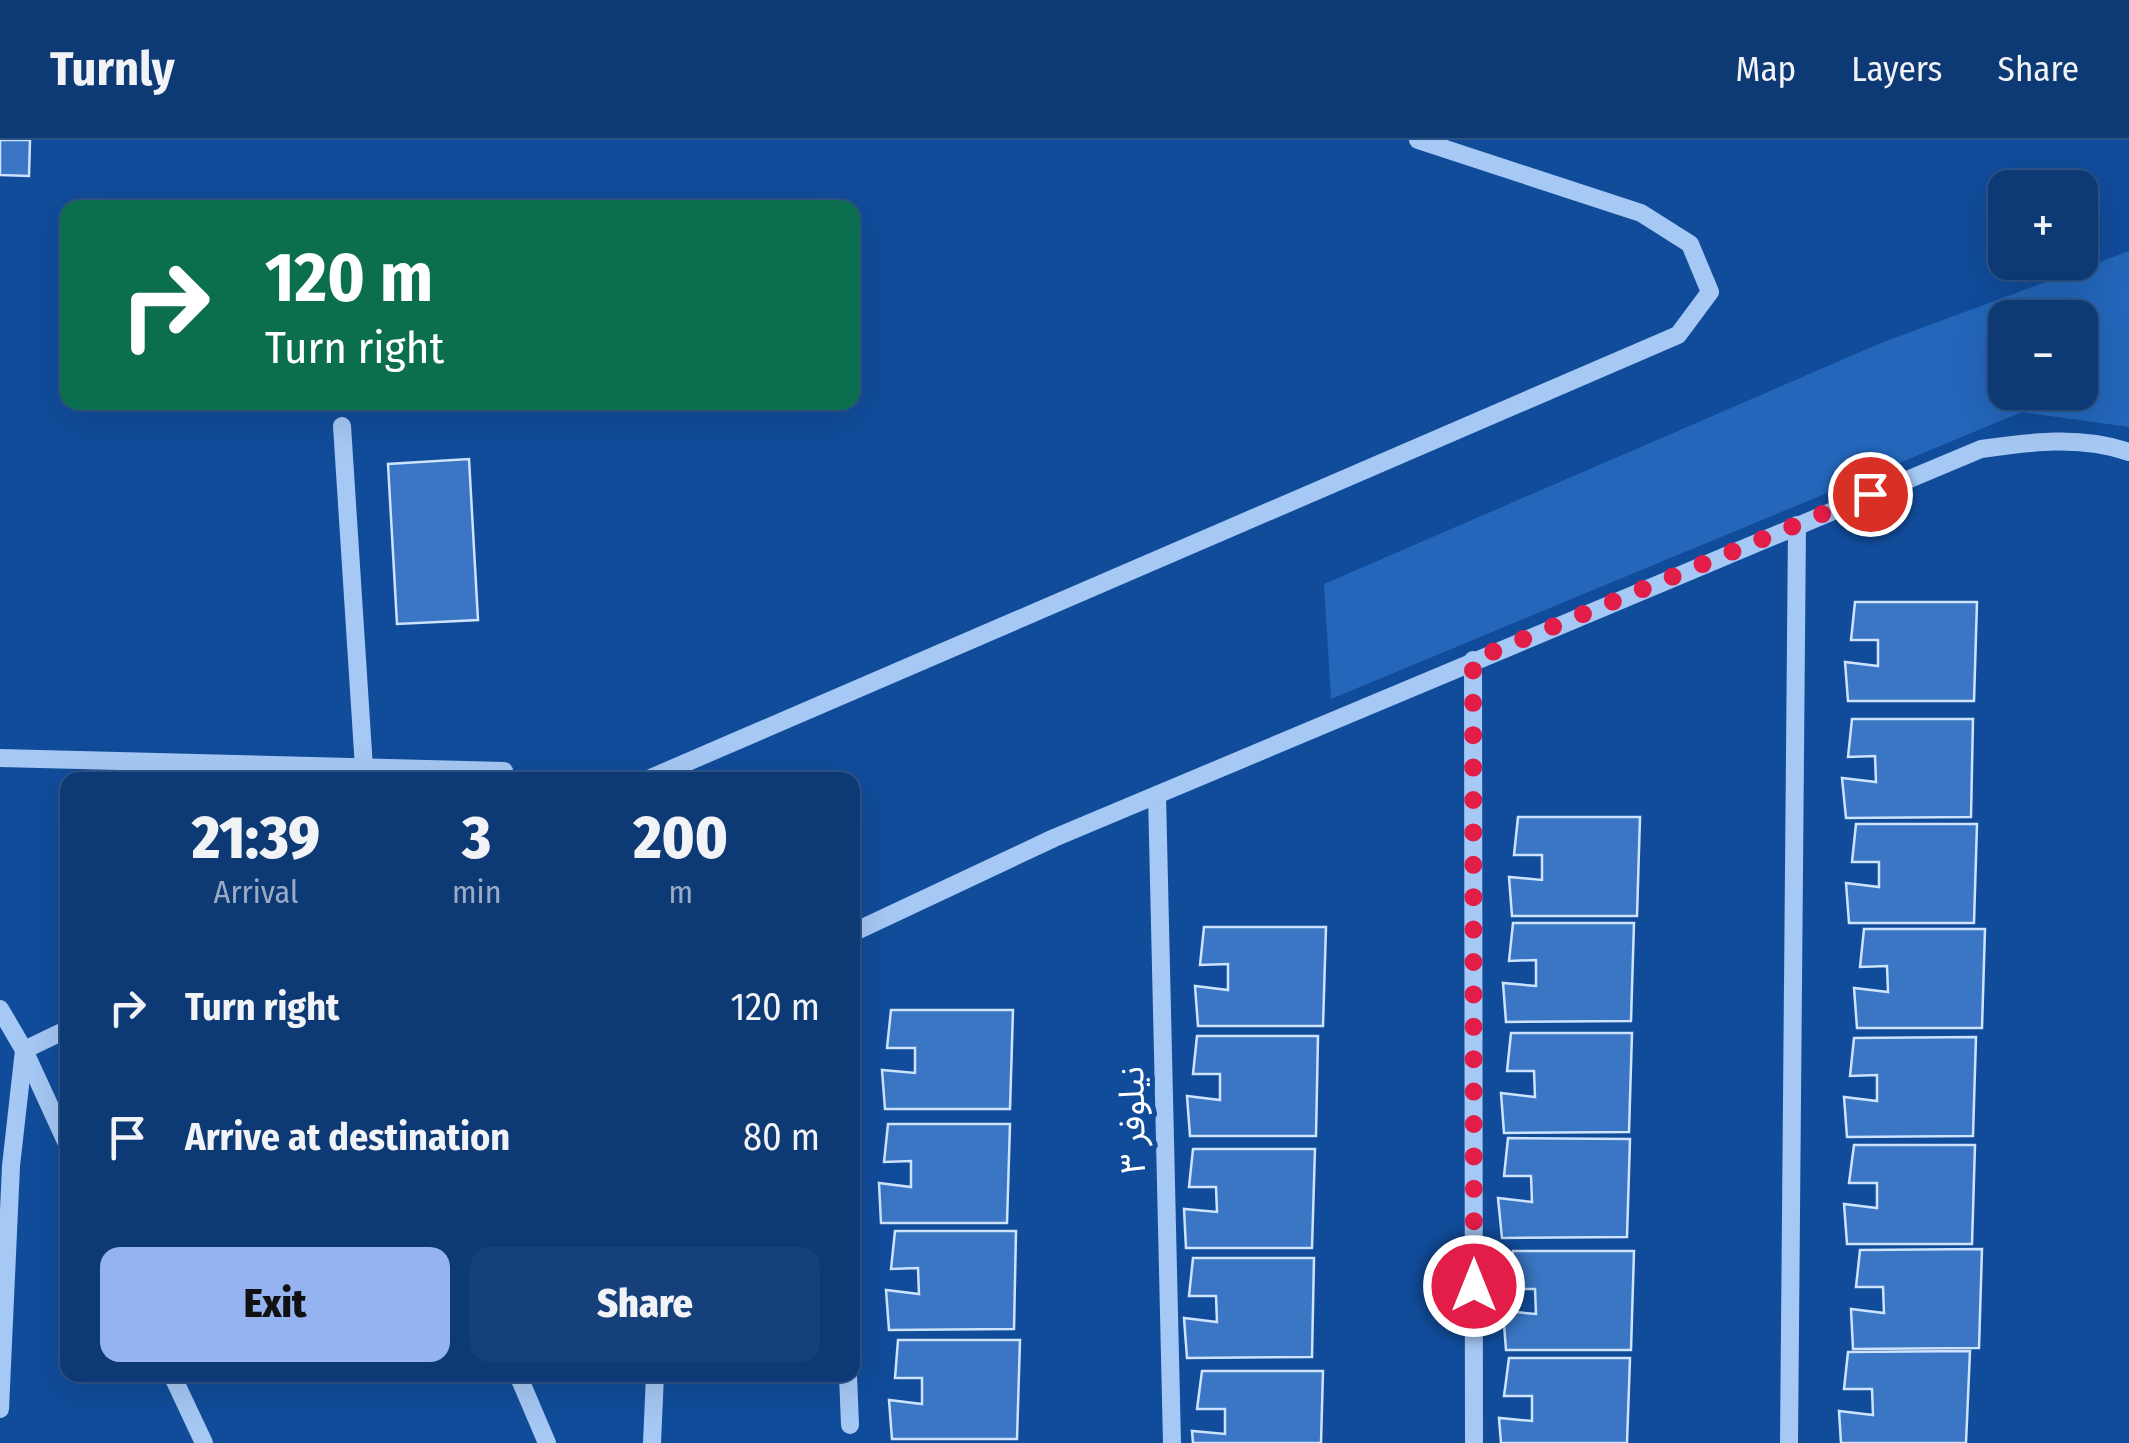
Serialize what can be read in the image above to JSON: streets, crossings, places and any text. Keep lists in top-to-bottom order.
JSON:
{
  "streets": {
    "street": ["نیلوفر ٣"]
  },
  "page": {
    "header": "Turnly",
    "nav": ["Map", "Layers", "Share"],
    "map_buttons": ["+", "−"],
    "turn": ["120 m", "Turn right"],
    "eta": [
      "21:39",
      "Arrival",
      "3",
      "min",
      "200",
      "m"
    ],
    "list": [
      {
        "name": "Turn right",
        "value": "120 m"
      },
      {
        "name": "Arrive at destination",
        "value": "80 m"
      }
    ],
    "buttons": ["Exit", "Share"]
  }
}
